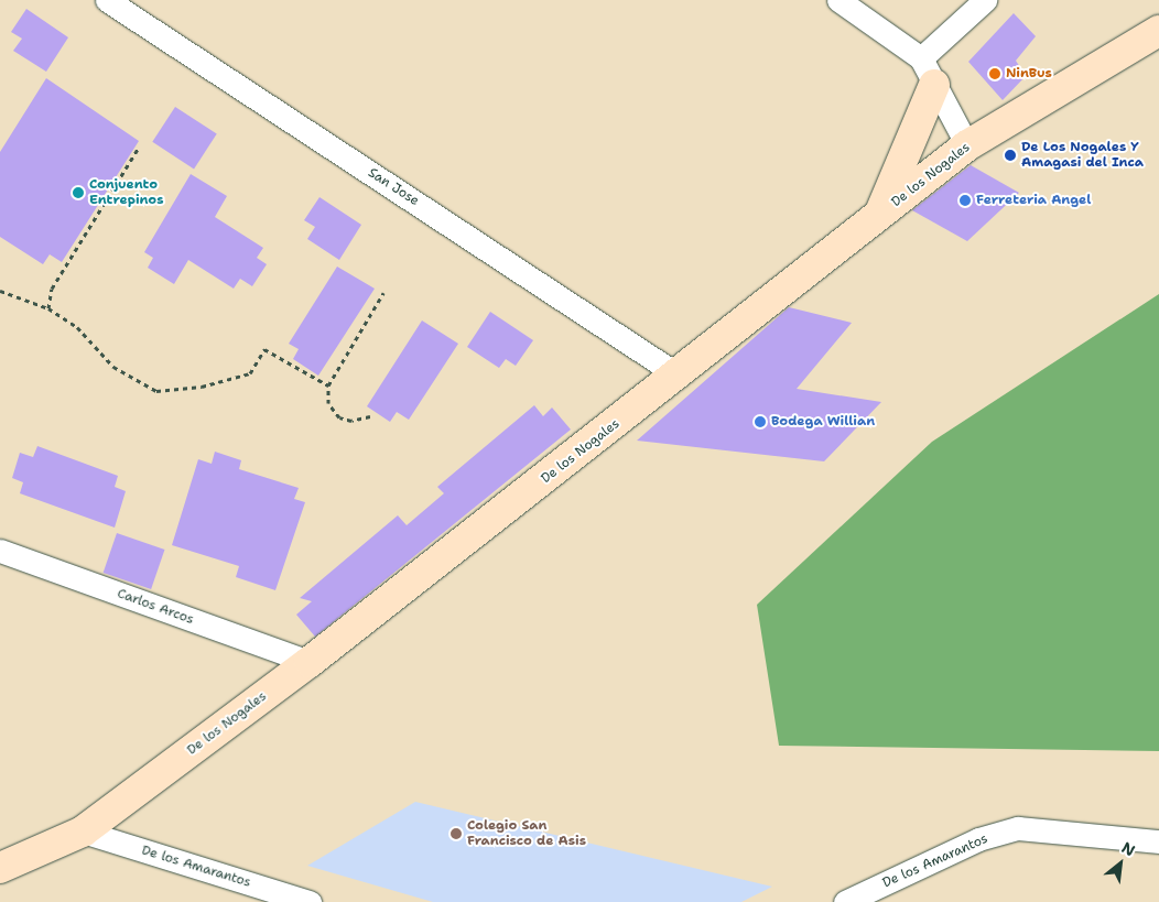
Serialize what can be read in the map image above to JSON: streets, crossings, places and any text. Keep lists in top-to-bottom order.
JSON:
{
  "streets": {
    "street": [
      "De los Nogales",
      "San Jose",
      "Carlos Arcos",
      "De los Amarantos"
    ]
  },
  "crossings": [
    ["De los Nogales", "San Jose"],
    ["De los Nogales", "Carlos Arcos"],
    ["De los Nogales", "De los Amarantos"]
  ],
  "places": [
    "NinBus",
    "De Los Nogales Y Amagasi del Inca",
    "Conjuento Entrepinos",
    "Ferreteria Angel",
    "Bodega Willian",
    "Colegio San Francisco de Asis"
  ],
  "north": "top right"
}
